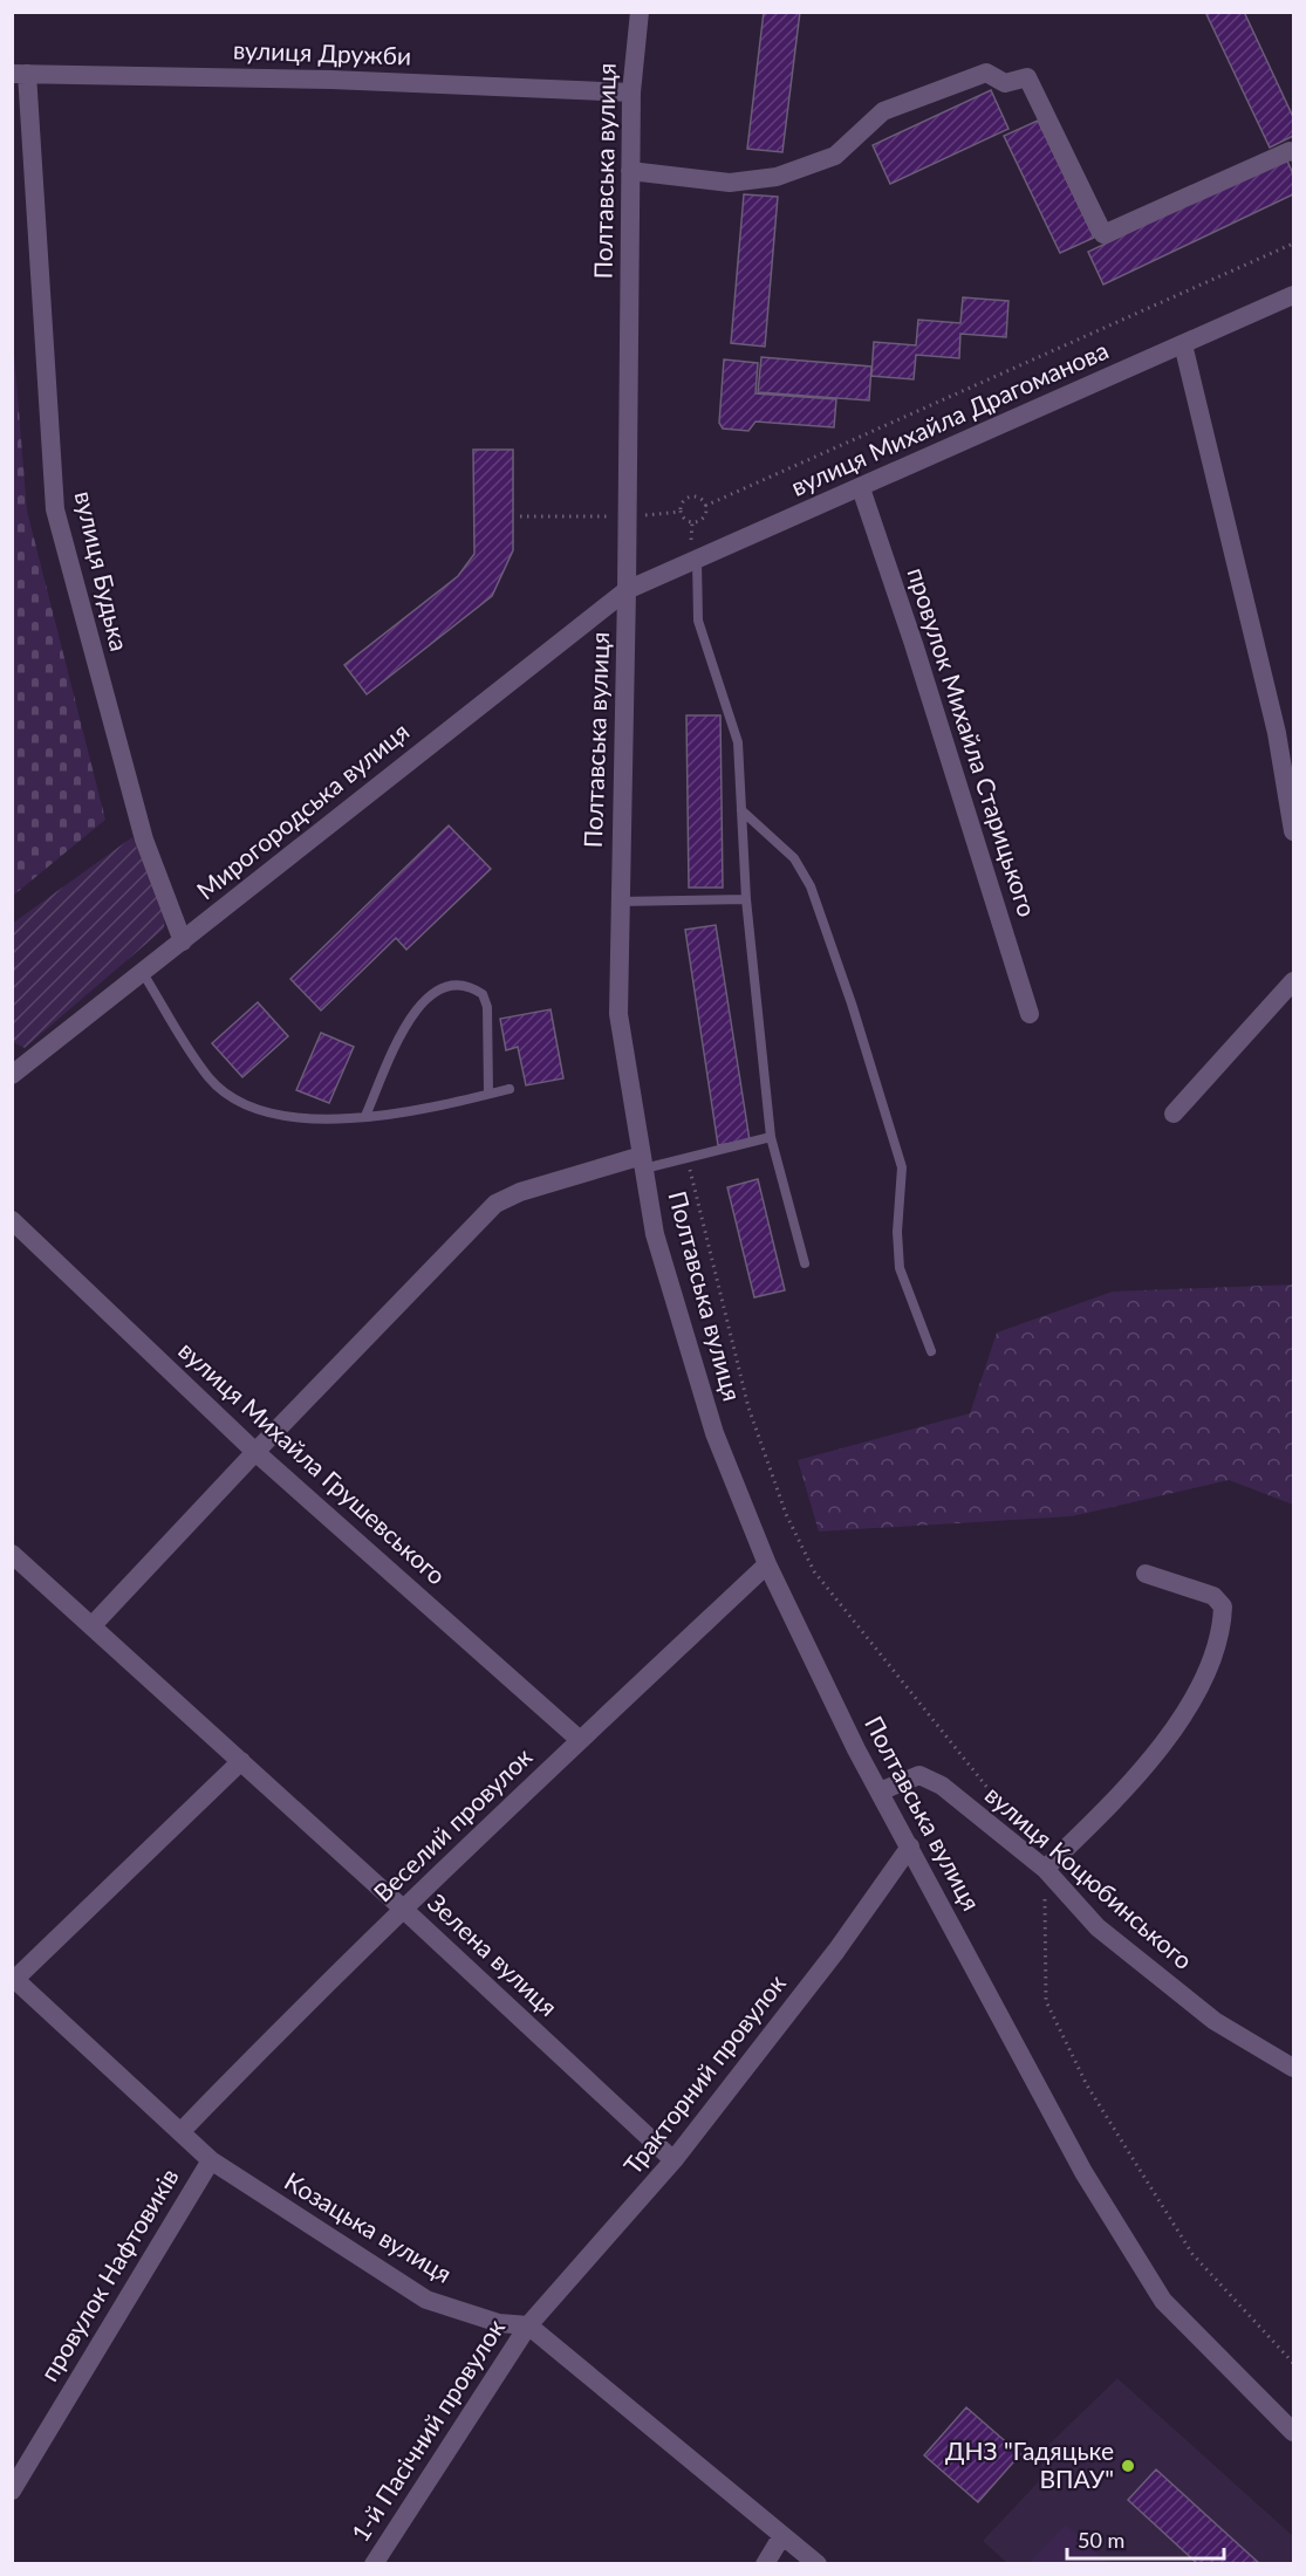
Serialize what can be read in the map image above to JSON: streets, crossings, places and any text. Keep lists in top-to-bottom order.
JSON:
{
  "streets": {
    "street": [
      "вулиця Дружби",
      "Полтавська вулиця",
      "вулиця Михайла Драгоманова",
      "вулиця Будька",
      "провулок Михайла Старицького",
      "Мирогородська вулиця",
      "вулиця Михайла Грушевського",
      "Веселий провулок",
      "вулиця Коцюбинського",
      "Зелена вулиця",
      "Тракторний провулок",
      "Козацька вулиця",
      "провулок Нафтовиків",
      "1-й Пасічний провулок"
    ]
  },
  "crossings": [
    ["вулиця Дружби", "Полтавська вулиця"],
    ["вулиця Дружби", "вулиця Будька"],
    ["Полтавська вулиця", "вулиця Михайла Драгоманова"],
    ["Полтавська вулиця", "Мирогородська вулиця"],
    ["Полтавська вулиця", "Веселий провулок"],
    ["Полтавська вулиця", "вулиця Коцюбинського"],
    ["Полтавська вулиця", "Тракторний провулок"],
    ["вулиця Михайла Драгоманова", "провулок Михайла Старицького"],
    ["вулиця Михайла Драгоманова", "Мирогородська вулиця"],
    ["вулиця Будька", "Мирогородська вулиця"],
    ["вулиця Михайла Грушевського", "Веселий провулок"],
    ["Веселий провулок", "Зелена вулиця"],
    ["Веселий провулок", "Козацька вулиця"],
    ["Зелена вулиця", "Тракторний провулок"],
    ["Тракторний провулок", "Козацька вулиця"],
    ["Тракторний провулок", "1-й Пасічний провулок"],
    ["Козацька вулиця", "провулок Нафтовиків"],
    ["Козацька вулиця", "1-й Пасічний провулок"]
  ],
  "places": ["ДНЗ \"Гадяцьке ВПАУ\""],
  "scale_bar": "50 m"
}
